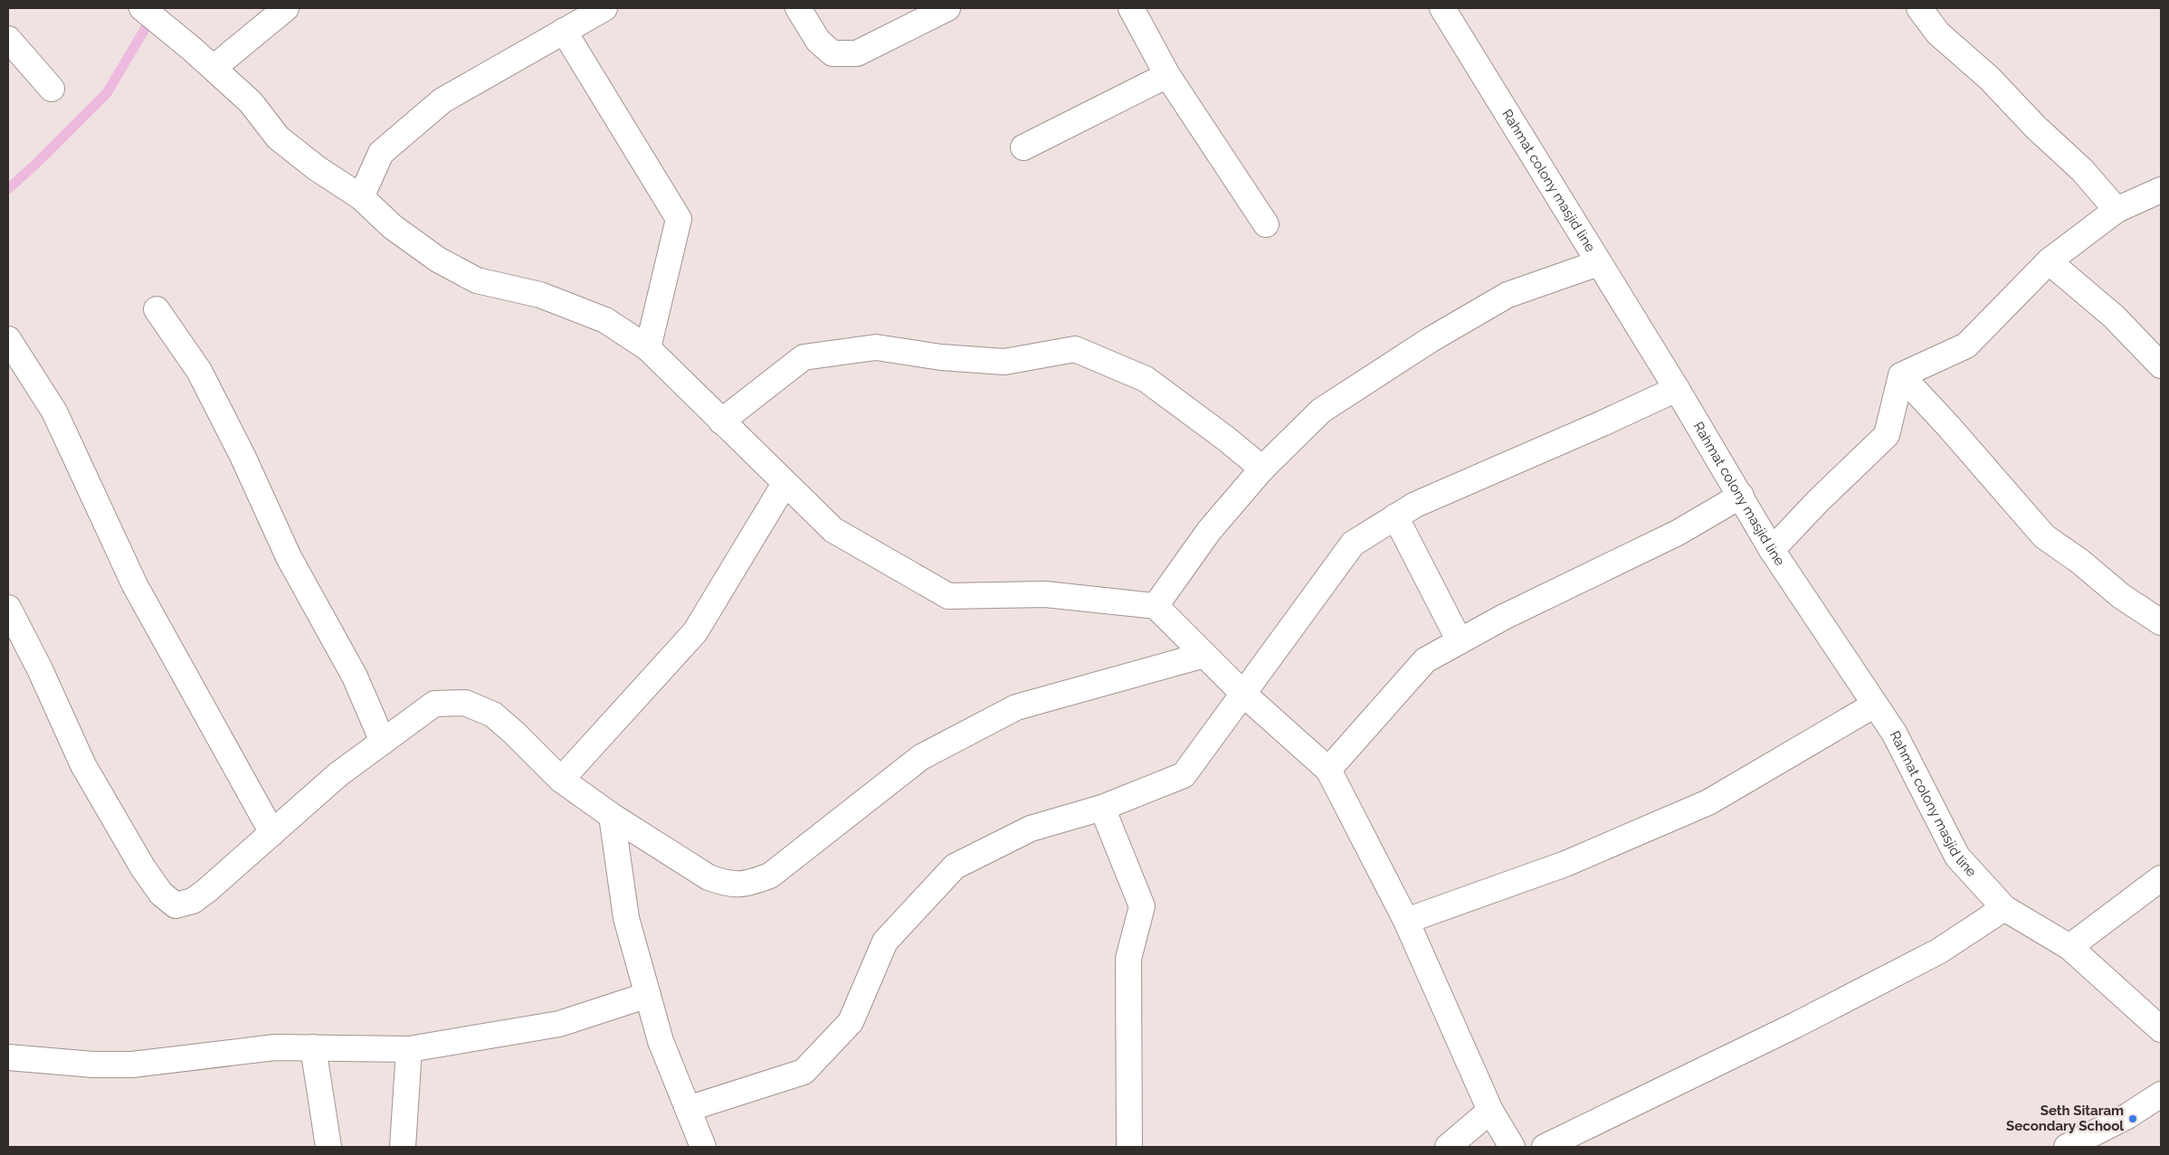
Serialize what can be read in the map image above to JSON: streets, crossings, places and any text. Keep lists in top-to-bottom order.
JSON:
{
  "streets": {
    "street": ["Rahmat colony masjid line"]
  },
  "places": ["Seth Sitaram Secondary School"]
}
